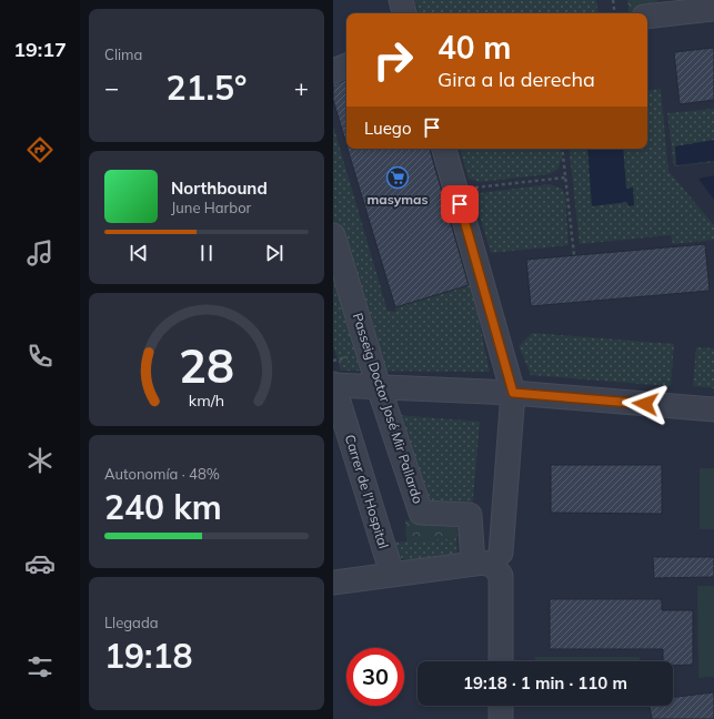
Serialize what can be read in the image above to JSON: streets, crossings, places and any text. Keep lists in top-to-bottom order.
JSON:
{
  "streets": {
    "street": ["Passeig Doctor José Mir Pallardo", "Carrer de l'Hospital"]
  },
  "places": {
    "supermarket": ["masymas"]
  },
  "page": {
    "tabs": "19:17",
    "tile": [
      "Clima",
      ["Autonomía · 48%", "240 km"],
      ["Llegada", "19:18"]
    ],
    "turn": ["40 m", "Gira a la derecha"],
    "heat": ["−", "21.5°", "+"],
    "then": "Luego",
    "song": ["Northbound", "June Harbor"],
    "limit": "30",
    "trip": "19:18 · 1 min · 110 m",
    "gauge": ["28", "km/h"]
  }
}
